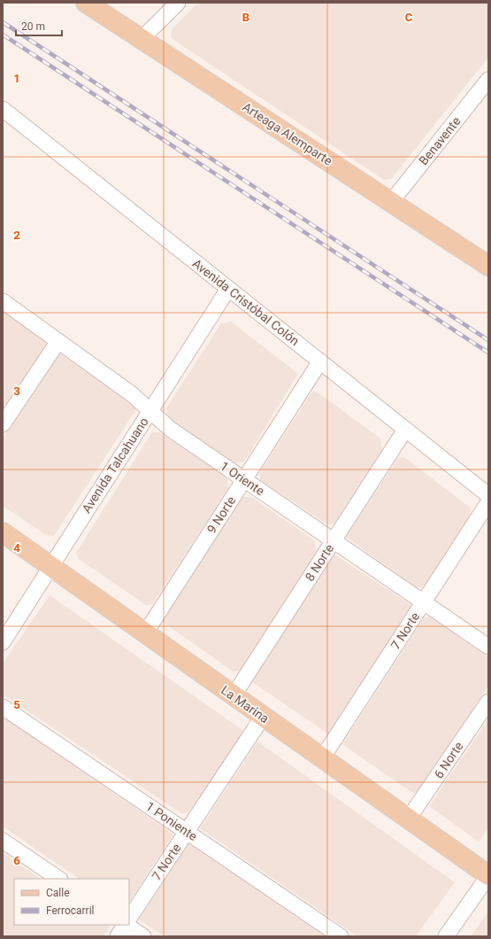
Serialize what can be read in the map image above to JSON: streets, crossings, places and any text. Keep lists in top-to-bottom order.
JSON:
{
  "streets": {
    "main road": ["Arteaga Alemparte", "La Marina"],
    "street": [
      "Benavente",
      "Avenida Cristóbal Colón",
      "Avenida Talcahuano",
      "1 Oriente",
      "9 Norte",
      "8 Norte",
      "7 Norte",
      "6 Norte",
      "1 Poniente"
    ]
  },
  "crossings": [
    ["Arteaga Alemparte", "Benavente"],
    ["Avenida Cristóbal Colón", "Avenida Talcahuano"],
    ["Avenida Cristóbal Colón", "9 Norte"],
    ["Avenida Cristóbal Colón", "8 Norte"],
    ["Avenida Talcahuano", "1 Oriente"],
    ["Avenida Talcahuano", "La Marina"],
    ["1 Oriente", "9 Norte"],
    ["1 Oriente", "8 Norte"],
    ["1 Oriente", "7 Norte"],
    ["9 Norte", "La Marina"],
    ["8 Norte", "La Marina"],
    ["7 Norte", "La Marina"],
    ["7 Norte", "1 Poniente"],
    ["La Marina", "6 Norte"]
  ],
  "legend": ["Calle", "Ferrocarril"],
  "scale_bar": "20 m",
  "grid": {
    "columns": ["B", "C"],
    "rows": [
      "1",
      "2",
      "3",
      "4",
      "5",
      "6"
    ]
  }
}
